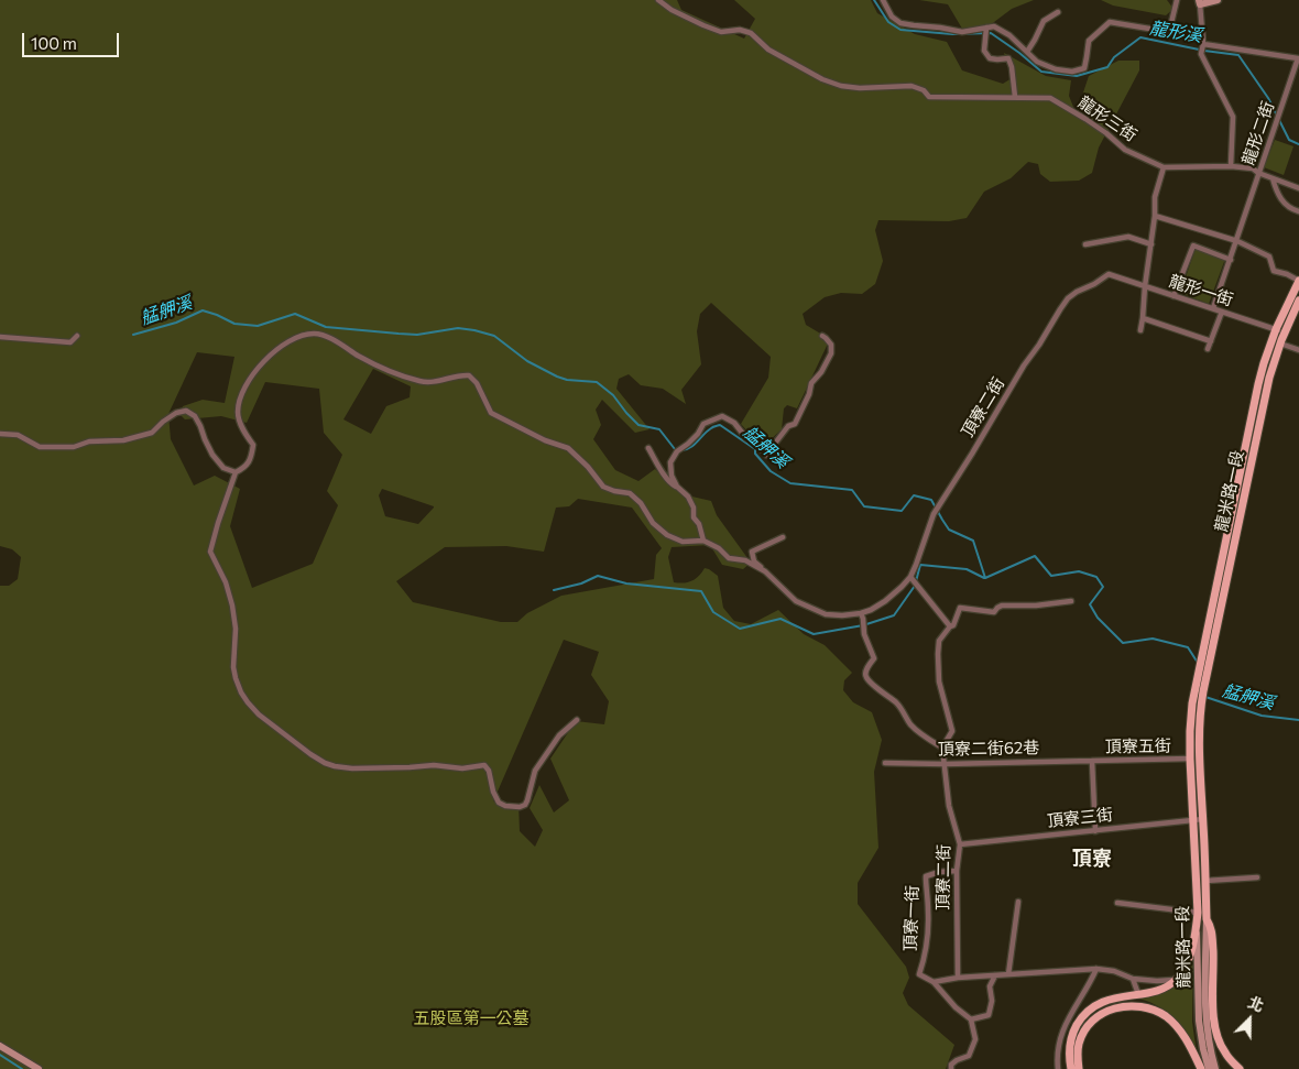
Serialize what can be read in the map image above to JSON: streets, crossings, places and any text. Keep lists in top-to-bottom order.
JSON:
{
  "streets": {
    "main road": ["龍米路一段"],
    "street": [
      "龍形三街",
      "龍形二街",
      "龍形一街",
      "頂寮二街",
      "頂寮五街",
      "頂寮二街62巷",
      "頂寮三街",
      "頂寮一街"
    ]
  },
  "crossings": [
    ["龍形三街", "龍形二街"],
    ["龍形二街", "龍形一街"],
    ["龍形一街", "頂寮二街"],
    ["龍形一街", "龍米路一段"],
    ["頂寮二街", "頂寮二街62巷"],
    ["頂寮二街", "頂寮三街"],
    ["頂寮二街", "頂寮一街"],
    ["龍米路一段", "頂寮五街"],
    ["龍米路一段", "頂寮三街"],
    ["頂寮五街", "頂寮二街62巷"],
    ["頂寮五街", "頂寮三街"]
  ],
  "districts": ["頂寮"],
  "water": ["龍形溪", "艋舺溪"],
  "parks": ["五股區第一公墓"],
  "scale_bar": "100 m",
  "north": "top right"
}
